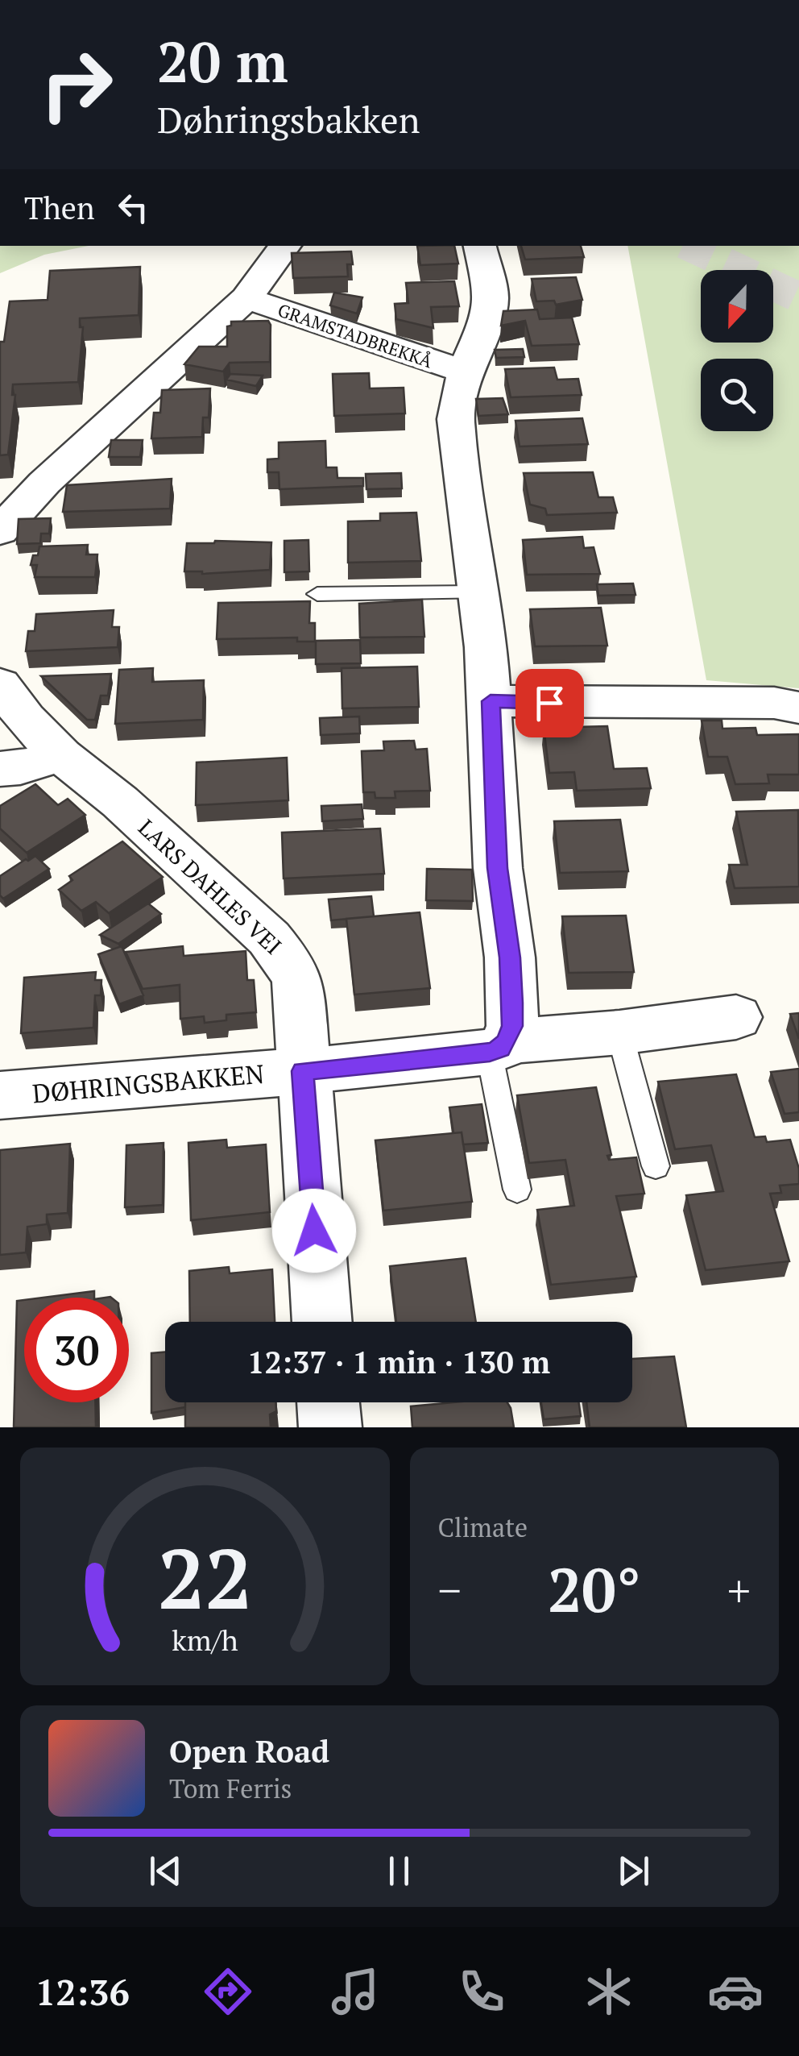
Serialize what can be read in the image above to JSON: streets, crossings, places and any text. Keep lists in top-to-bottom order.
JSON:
{
  "streets": {
    "street": ["GRAMSTADBREKKÅ", "LARS DAHLES VEI", "DØHRINGSBAKKEN"]
  },
  "crossings": [
    ["LARS DAHLES VEI", "DØHRINGSBAKKEN"]
  ],
  "north": "bottom",
  "page": {
    "turn": ["20 m", "Døhringsbakken"],
    "then": "Then",
    "limit": "30",
    "trip": "12:37 · 1 min · 130 m",
    "tile": "Climate",
    "heat": ["−", "20°", "+"],
    "song": ["Open Road", "Tom Ferris"],
    "tabs": "12:36",
    "gauge": ["22", "km/h"]
  }
}
